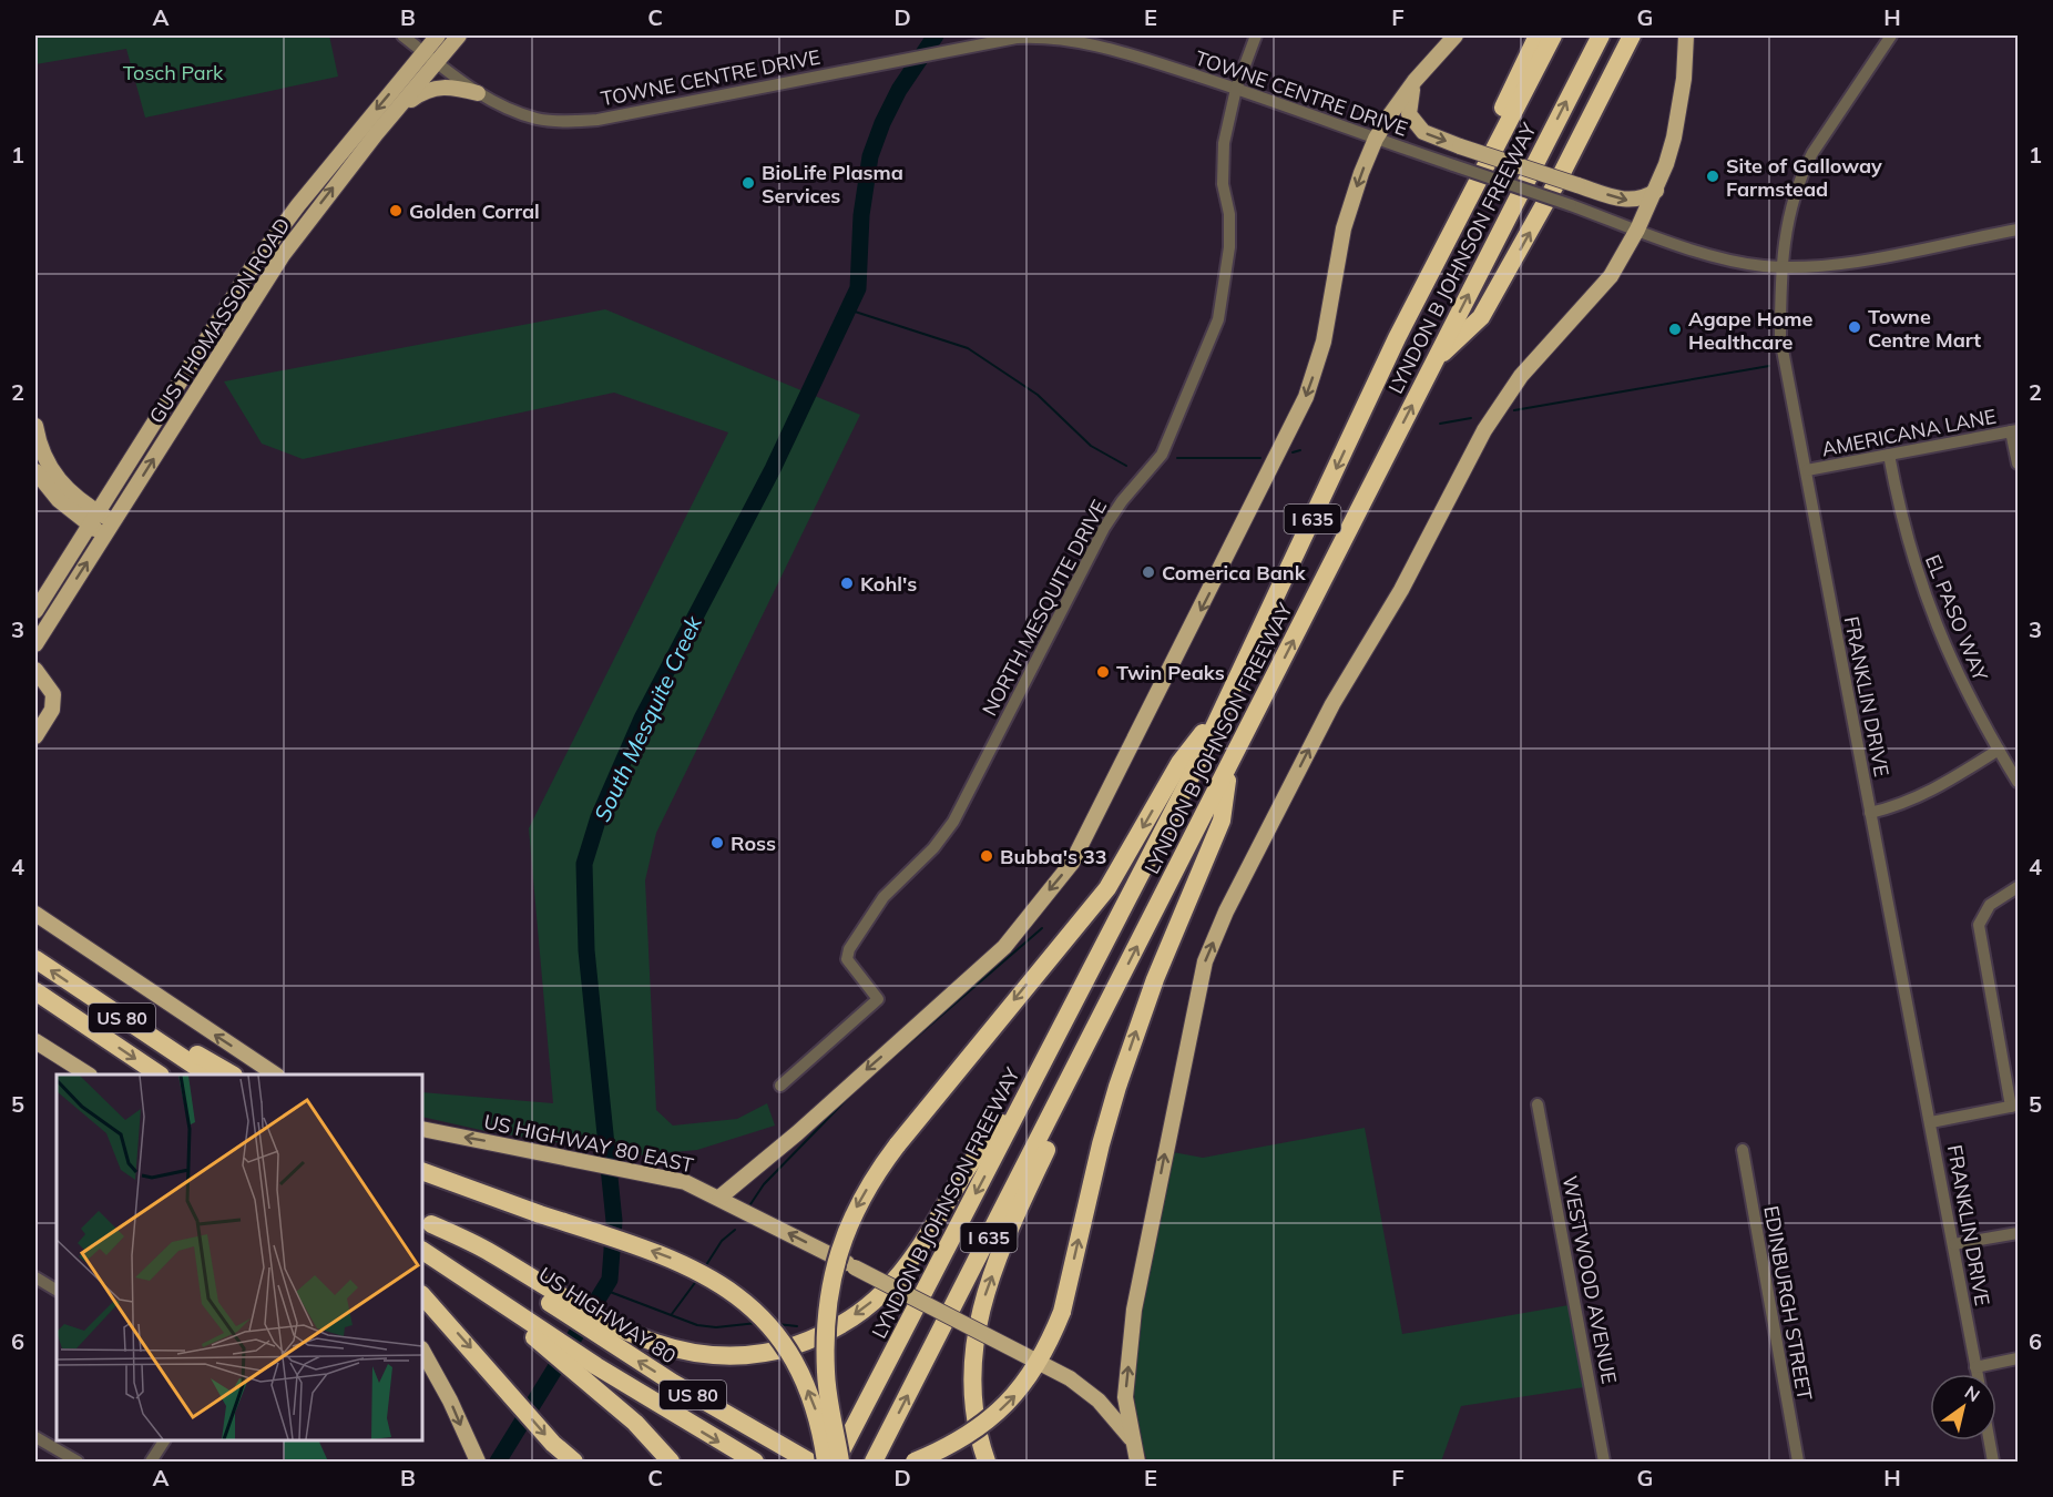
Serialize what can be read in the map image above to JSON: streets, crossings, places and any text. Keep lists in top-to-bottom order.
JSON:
{
  "streets": {
    "highway": [
      "LYNDON B JOHNSON FREEWAY",
      "I 635",
      "US 80",
      "US HIGHWAY 80"
    ],
    "main road": ["GUS THOMASSON ROAD", "US HIGHWAY 80 EAST"],
    "street": [
      "TOWNE CENTRE DRIVE",
      "AMERICANA LANE",
      "NORTH MESQUITE DRIVE",
      "EL PASO WAY",
      "FRANKLIN DRIVE",
      "WESTWOOD AVENUE",
      "EDINBURGH STREET"
    ]
  },
  "crossings": [
    ["TOWNE CENTRE DRIVE", "GUS THOMASSON ROAD"],
    ["TOWNE CENTRE DRIVE", "NORTH MESQUITE DRIVE"],
    ["TOWNE CENTRE DRIVE", "FRANKLIN DRIVE"],
    ["AMERICANA LANE", "EL PASO WAY"],
    ["AMERICANA LANE", "FRANKLIN DRIVE"]
  ],
  "one_way": ["US HIGHWAY 80 EAST"],
  "water": ["South Mesquite Creek"],
  "parks": ["Tosch Park"],
  "places": [
    "Site of Galloway Farmstead",
    "BioLife Plasma Services",
    "Golden Corral",
    "Towne Centre Mart",
    "Agape Home Healthcare",
    "Comerica Bank",
    "Kohl's",
    "Twin Peaks",
    "Ross",
    "Bubba's 33"
  ],
  "north": "top right",
  "grid": {
    "columns": [
      "A",
      "B",
      "C",
      "D",
      "E",
      "F",
      "G",
      "H"
    ],
    "rows": [
      "1",
      "2",
      "3",
      "4",
      "5",
      "6"
    ]
  }
}
